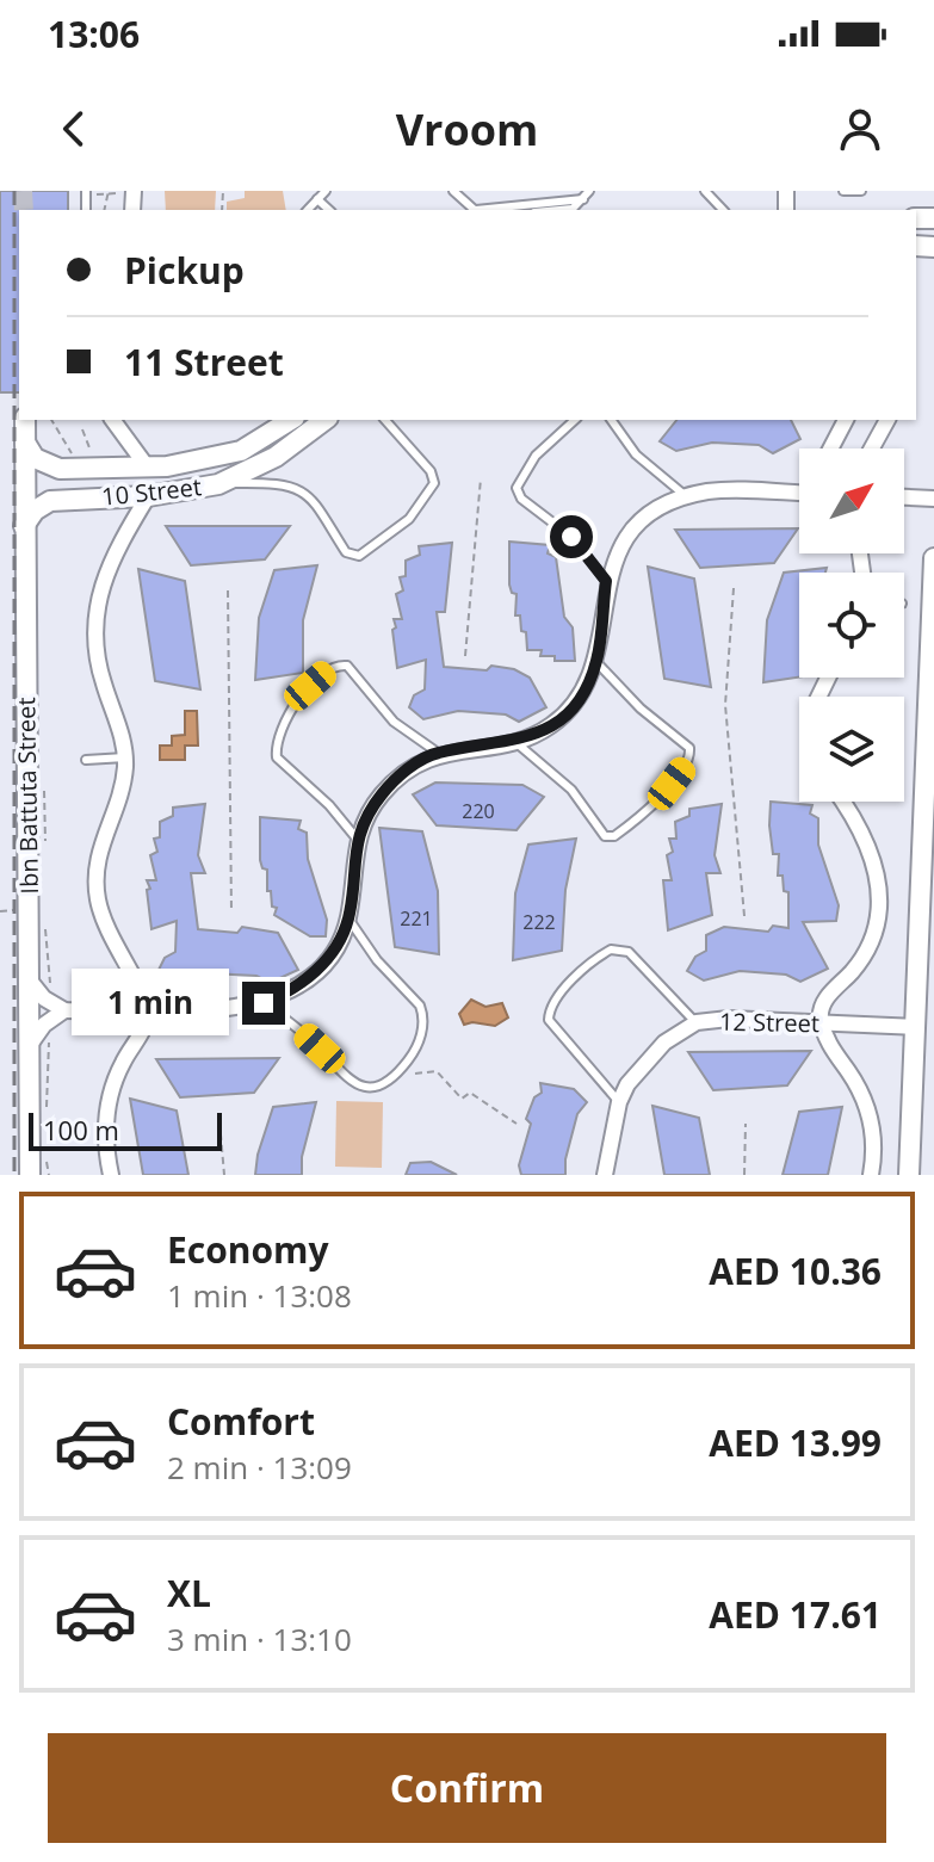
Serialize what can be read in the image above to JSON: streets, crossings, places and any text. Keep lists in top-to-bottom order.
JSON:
{
  "streets": {
    "street": ["10 Street", "Ibn Battuta Street", "12 Street"]
  },
  "crossings": [
    ["10 Street", "Ibn Battuta Street"]
  ],
  "house_numbers": ["220", "221", "222"],
  "scale_bar": "100 m",
  "north": "top right",
  "page": {
    "status": "13:06",
    "header": "Vroom",
    "banner": ["Pickup", "11 Street"],
    "bubble": "1 min",
    "scale": "100 m",
    "list": [
      {
        "name": "Economy",
        "note": "1 min · 13:08",
        "value": "AED 10.36"
      },
      {
        "name": "Comfort",
        "note": "2 min · 13:09",
        "value": "AED 13.99"
      },
      {
        "name": "XL",
        "note": "3 min · 13:10",
        "value": "AED 17.61"
      }
    ],
    "buttons": "Confirm"
  }
}
